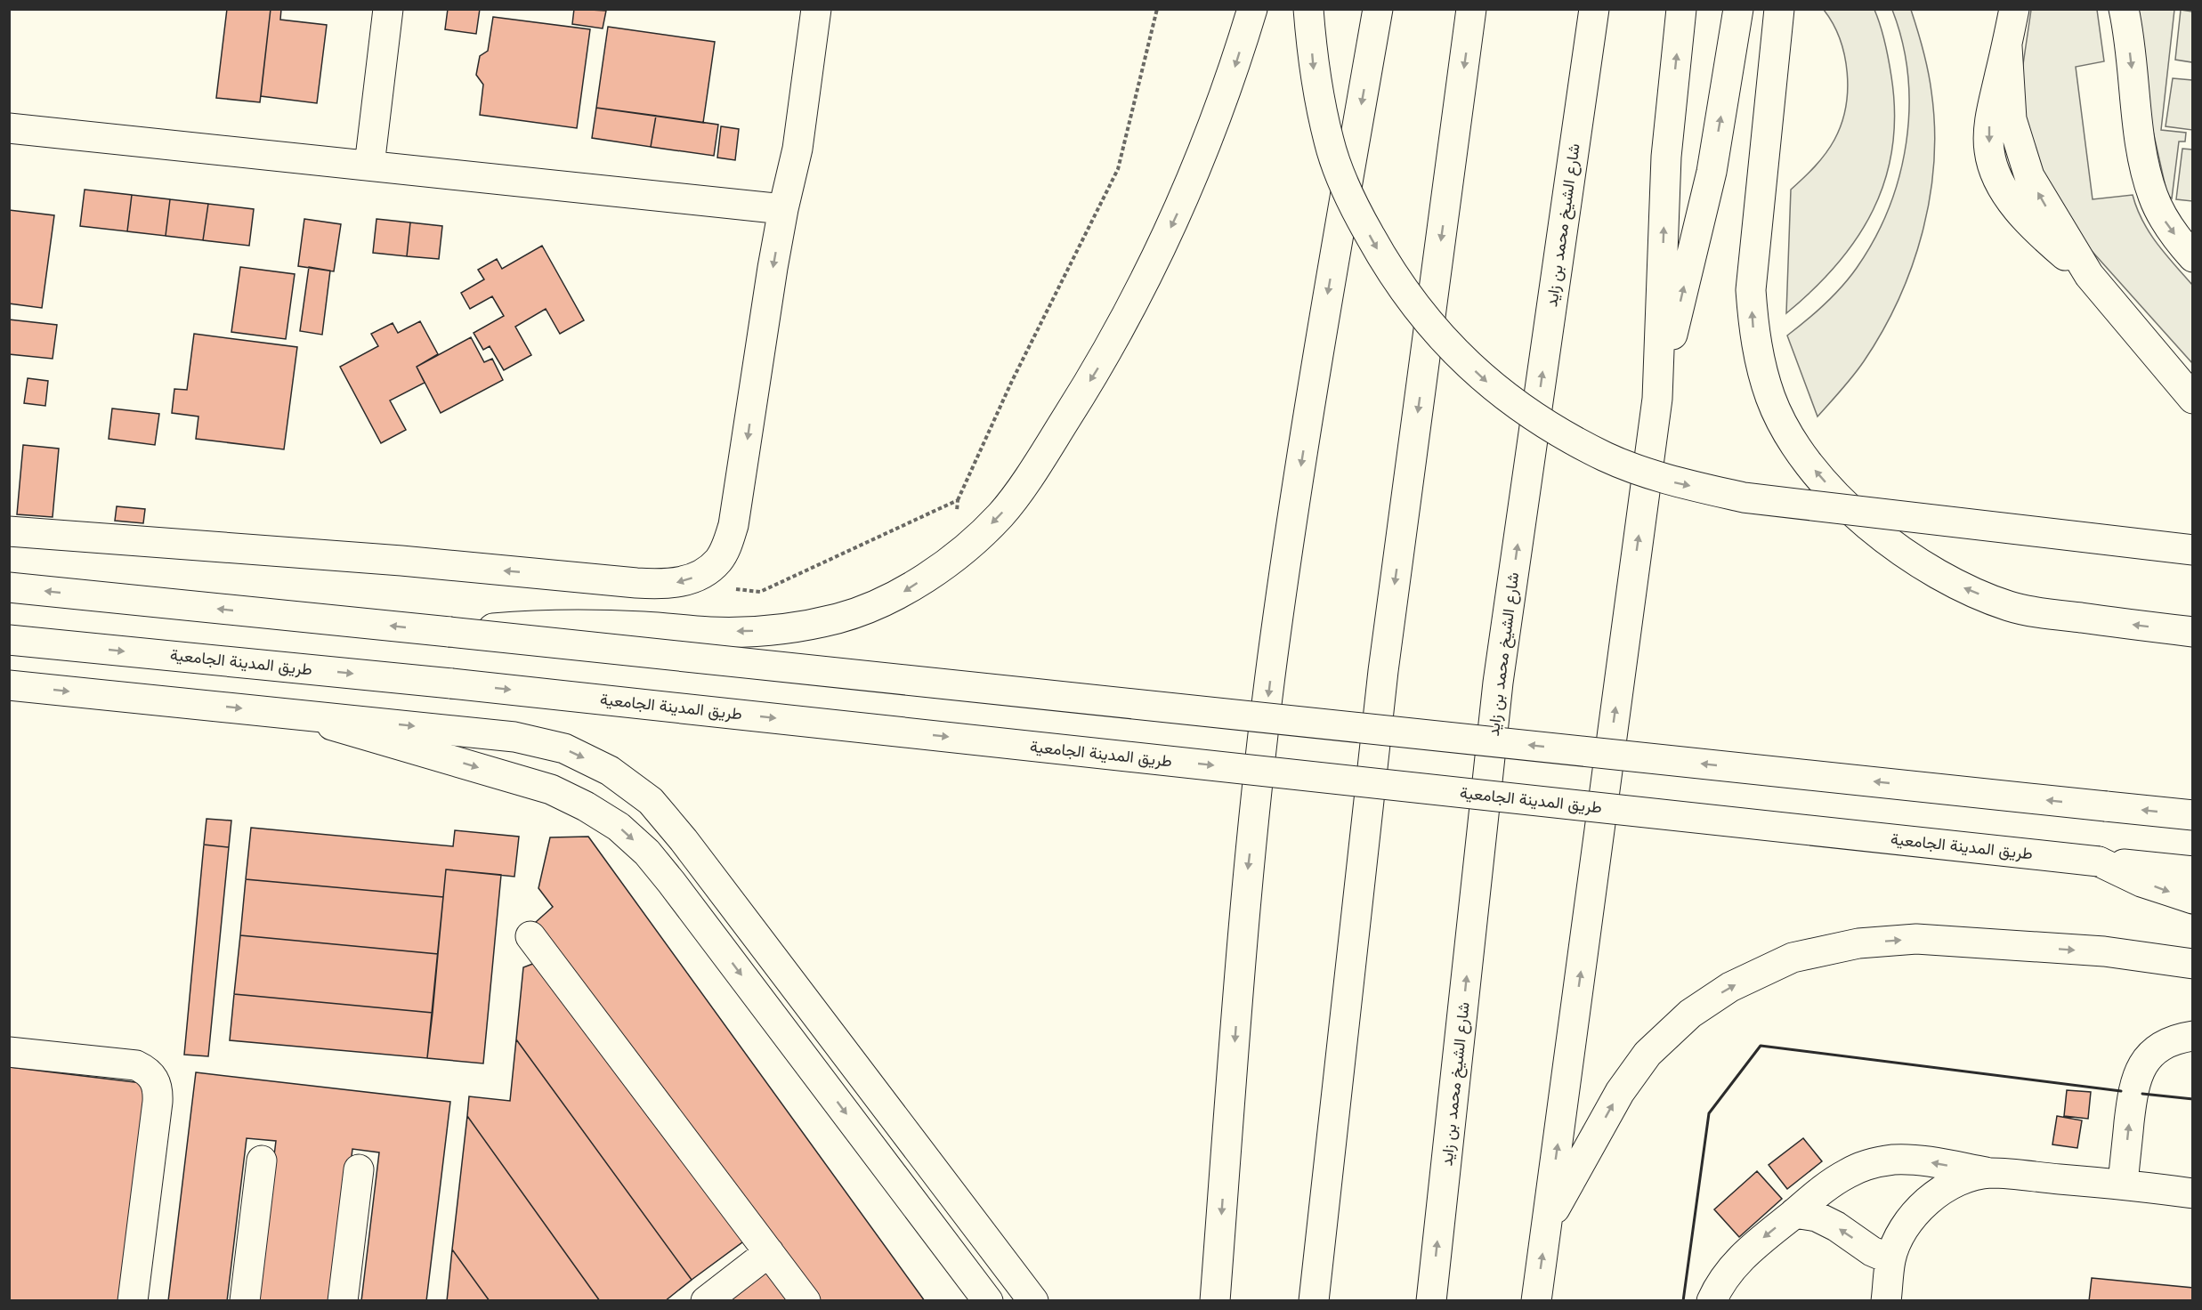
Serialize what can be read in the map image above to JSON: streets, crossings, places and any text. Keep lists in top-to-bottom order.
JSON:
{
  "streets": {
    "main road": ["شارع الشيخ محمد بن زايد", "طريق المدينة الجامعية"]
  }
}
